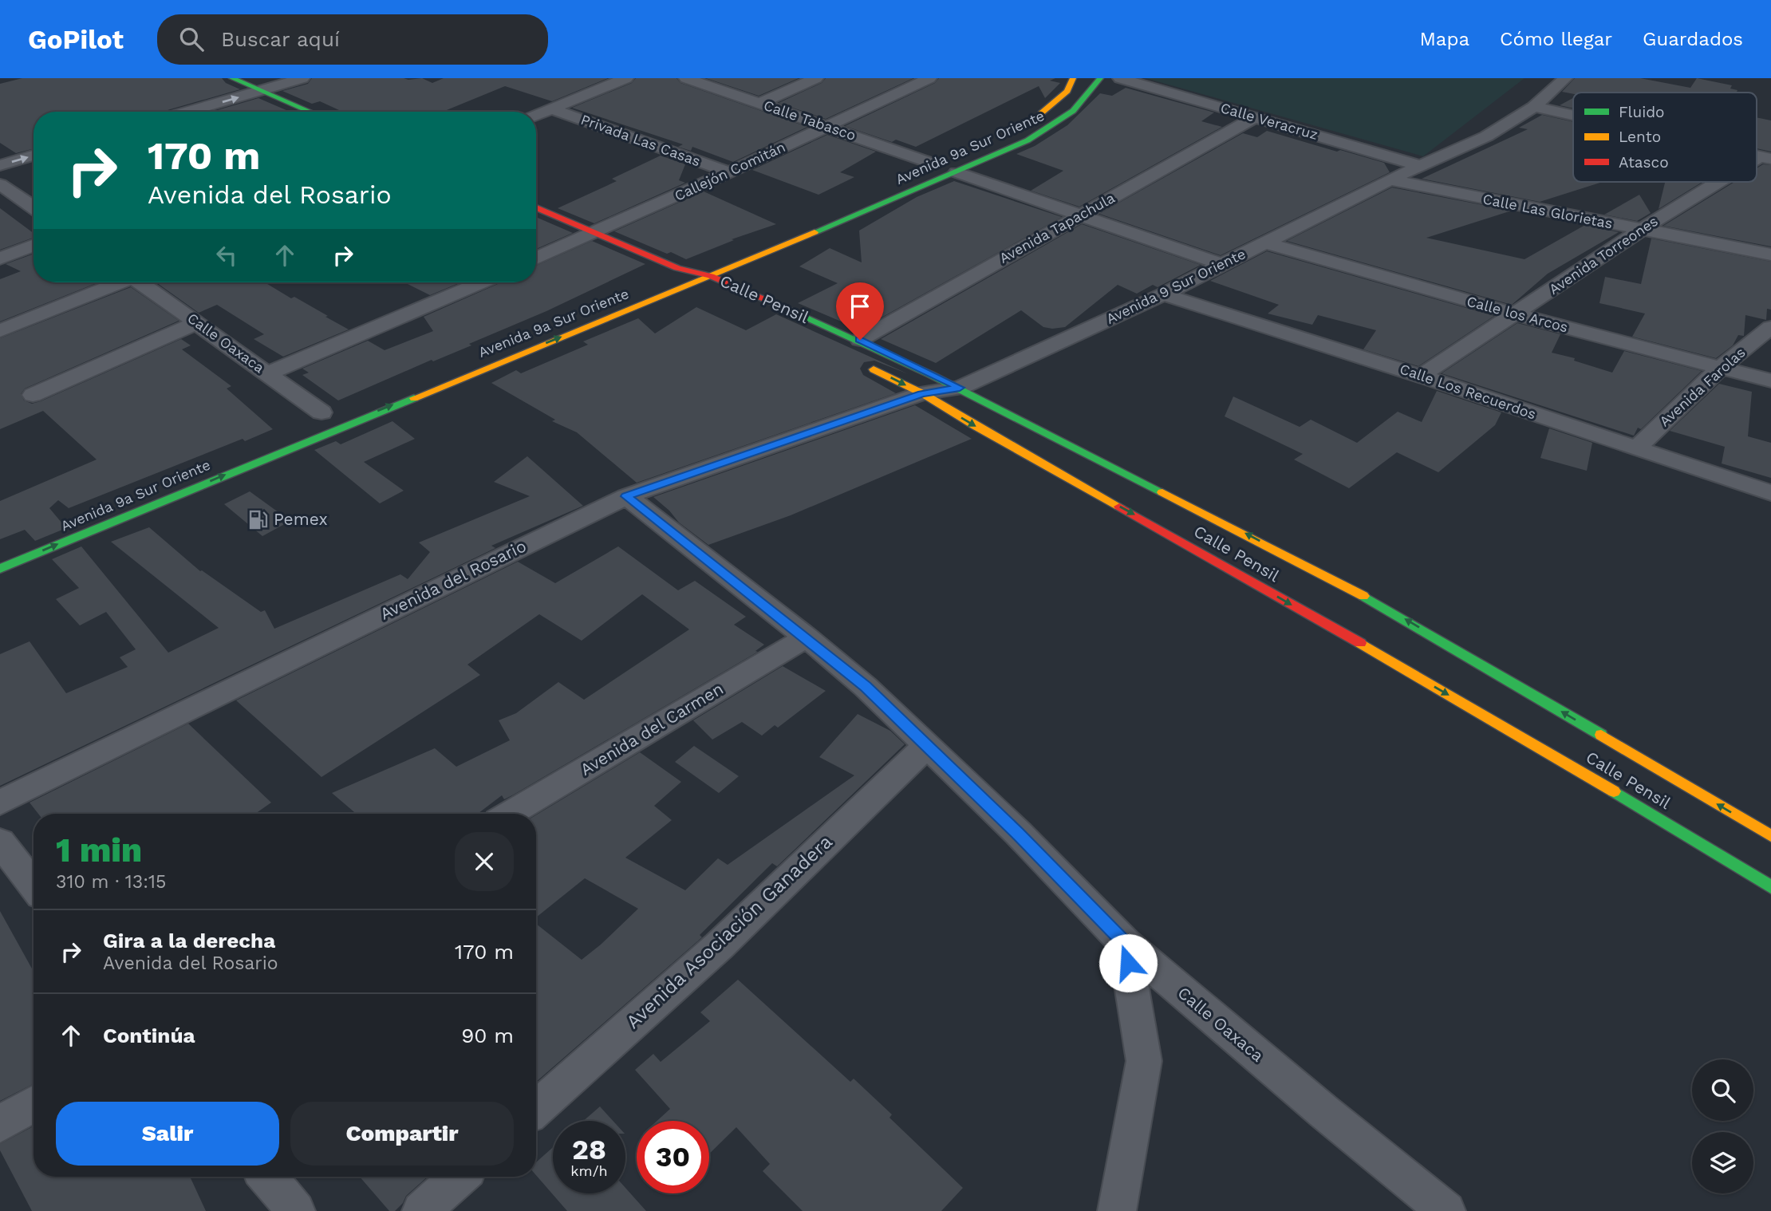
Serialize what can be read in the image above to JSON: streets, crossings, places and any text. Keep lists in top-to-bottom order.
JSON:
{
  "streets": {
    "main road": ["Avenida 9a Sur Oriente", "Calle Pensil"],
    "street": [
      "Calle Tabasco",
      "Calle Veracruz",
      "Privada Las Casas",
      "Callejón Comitán",
      "Calle Las Glorietas",
      "Avenida Tapachula",
      "Avenida Torreones",
      "Avenida 9 Sur Oriente",
      "Calle los Arcos",
      "Calle Oaxaca",
      "Avenida Farolas",
      "Calle Los Recuerdos",
      "Avenida del Rosario",
      "Avenida del Carmen",
      "Avenida Asociación Ganadera"
    ]
  },
  "crossings": [
    ["Calle Tabasco", "Avenida 9a Sur Oriente"],
    ["Calle Tabasco", "Callejón Comitán"],
    ["Calle Veracruz", "Avenida Tapachula"],
    ["Calle Veracruz", "Avenida 9 Sur Oriente"],
    ["Privada Las Casas", "Callejón Comitán"],
    ["Avenida 9a Sur Oriente", "Calle Pensil"],
    ["Callejón Comitán", "Calle Pensil"],
    ["Calle Las Glorietas", "Avenida Torreones"],
    ["Calle Las Glorietas", "Avenida 9 Sur Oriente"],
    ["Avenida Tapachula", "Calle Pensil"],
    ["Avenida Torreones", "Calle los Arcos"],
    ["Avenida Torreones", "Calle Los Recuerdos"],
    ["Avenida 9 Sur Oriente", "Calle Pensil"],
    ["Avenida 9 Sur Oriente", "Calle los Arcos"],
    ["Avenida 9 Sur Oriente", "Calle Los Recuerdos"],
    ["Avenida 9 Sur Oriente", "Avenida del Rosario"],
    ["Calle Pensil", "Avenida del Rosario"],
    ["Calle los Arcos", "Avenida Farolas"],
    ["Calle Oaxaca", "Avenida del Rosario"],
    ["Calle Oaxaca", "Avenida del Carmen"],
    ["Calle Oaxaca", "Avenida Asociación Ganadera"],
    ["Avenida Farolas", "Calle Los Recuerdos"]
  ],
  "one_way": ["Avenida 9a Sur Oriente"],
  "places": {
    "fuel station": ["Pemex"]
  },
  "legend": ["Fluido", "Lento", "Atasco"],
  "page": {
    "header": "GoPilot",
    "search": "Buscar aquí",
    "nav": ["Mapa", "Cómo llegar", "Guardados"],
    "turn": ["170 m", "Avenida del Rosario"],
    "heading": ["1 min", "310 m · 13:15"],
    "list": [
      {
        "name": "Gira a la derecha",
        "note": "Avenida del Rosario",
        "value": "170 m"
      },
      {
        "name": "Continúa",
        "value": "90 m"
      }
    ],
    "buttons": ["Salir", "Compartir"],
    "speed": "28 km/h",
    "limit": "30"
  }
}
